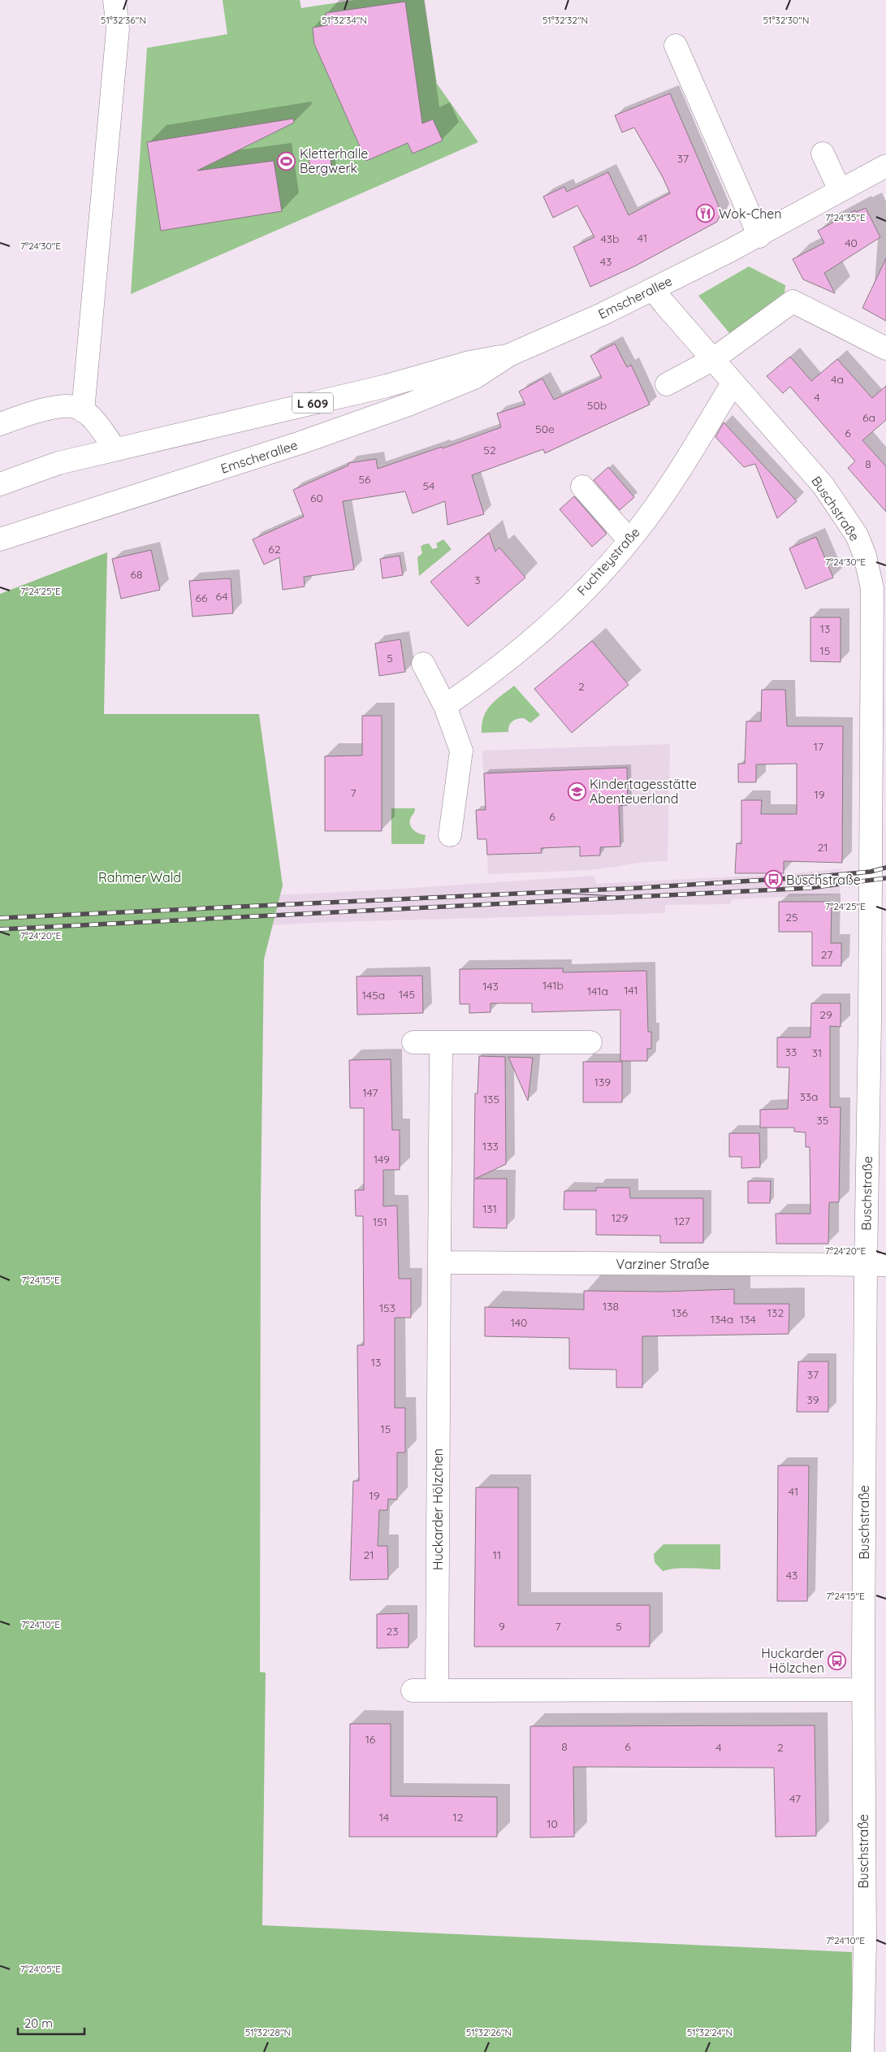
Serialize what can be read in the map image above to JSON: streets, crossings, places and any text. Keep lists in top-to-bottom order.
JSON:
{
  "streets": {
    "street": [
      "Emscherallee",
      "L 609",
      "Buschstraße",
      "Fuchteystraße",
      "Varziner Straße",
      "Huckarder Hölzchen"
    ]
  },
  "crossings": [
    ["Emscherallee", "Buschstraße"],
    ["Buschstraße", "Fuchteystraße"],
    ["Buschstraße", "Varziner Straße"],
    ["Varziner Straße", "Huckarder Hölzchen"]
  ],
  "parks": ["Rahmer Wald"],
  "places": {
    "sports": ["Kletterhalle Bergwerk"],
    "restaurant": ["Wok-Chen"],
    "school or university": ["Kindertagesstätte Abenteuerland"],
    "bus stop": ["Buschstraße", "Huckarder Hölzchen"]
  },
  "house_numbers": [
    "37",
    "41",
    "43b",
    "40",
    "43",
    "4a",
    "4",
    "50b",
    "6a",
    "50e",
    "6",
    "52",
    "8",
    "56",
    "54",
    "60",
    "62",
    "68",
    "3",
    "64",
    "66",
    "13",
    "15",
    "5",
    "2",
    "17",
    "7",
    "19",
    "6",
    "21",
    "25",
    "27",
    "141b",
    "143",
    "141",
    "141a",
    "145",
    "145a",
    "29",
    "33",
    "31",
    "139",
    "147",
    "33a",
    "135",
    "35",
    "133",
    "149",
    "131",
    "129",
    "127",
    "151",
    "138",
    "153",
    "136",
    "132",
    "134a",
    "134",
    "140",
    "13",
    "37",
    "39",
    "15",
    "41",
    "19",
    "21",
    "11",
    "43",
    "9",
    "7",
    "5",
    "23",
    "16",
    "8",
    "6",
    "4",
    "2",
    "47",
    "14",
    "12",
    "10"
  ],
  "scale_bar": "20 m",
  "coordinates": [
    "51°32'36\"N",
    "51°32'34\"N",
    "51°32'32\"N",
    "51°32'30\"N",
    "7°24'35\"E",
    "7°24'30\"E",
    "7°24'25\"E",
    "7°24'20\"E",
    "7°24'15\"E",
    "7°24'10\"E",
    "7°24'05\"E",
    "51°32'28\"N",
    "51°32'26\"N",
    "51°32'24\"N"
  ]
}
